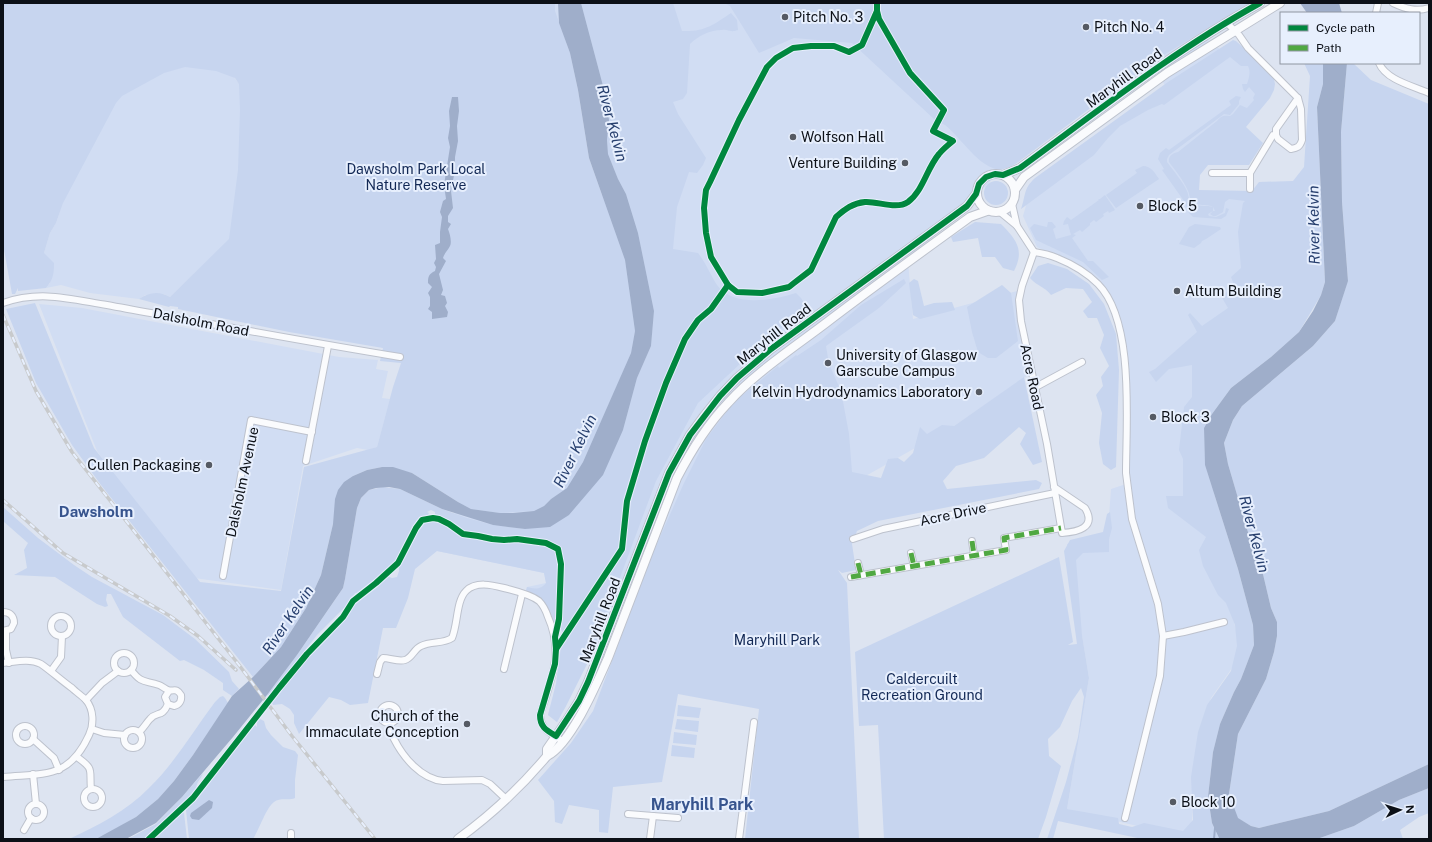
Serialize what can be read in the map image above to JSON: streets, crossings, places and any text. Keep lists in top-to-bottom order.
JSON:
{
  "streets": {
    "main road": ["Maryhill Road"],
    "street": [
      "Dalsholm Road",
      "Acre Road",
      "Dalsholm Avenue",
      "Acre Drive"
    ]
  },
  "crossings": [
    ["Acre Road", "Acre Drive"]
  ],
  "districts": ["Dawsholm", "Maryhill Park"],
  "water": ["River Kelvin"],
  "parks": ["Dawsholm Park Local Nature Reserve", "Maryhill Park", "Caldercuilt Recreation Ground"],
  "places": [
    "Pitch No. 3",
    "Pitch No. 4",
    "Wolfson Hall",
    "Venture Building",
    "Block 5",
    "Altum Building",
    "University of Glasgow Garscube Campus",
    "Kelvin Hydrodynamics Laboratory",
    "Block 3",
    "Cullen Packaging",
    "Church of the Immaculate Conception",
    "Block 10"
  ],
  "legend": ["Cycle path", "Path"],
  "north": "right"
}
